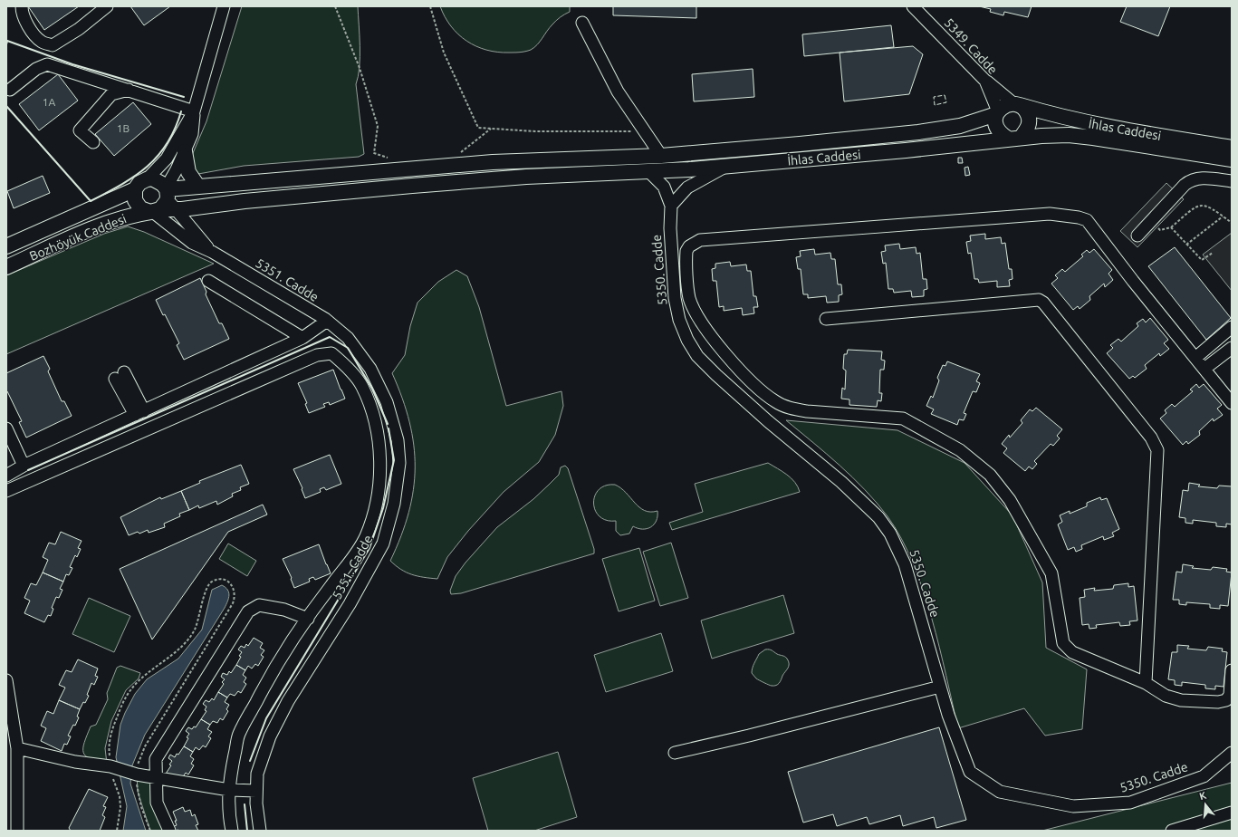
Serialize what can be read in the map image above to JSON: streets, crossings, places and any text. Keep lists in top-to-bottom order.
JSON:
{
  "streets": {
    "main road": ["İhlas Caddesi", "Bozhöyük Caddesi"],
    "street": ["5349. Cadde", "5350. Cadde", "5351. Cadde"]
  },
  "crossings": [
    ["5349. Cadde", "İhlas Caddesi"],
    ["İhlas Caddesi", "Bozhöyük Caddesi"],
    ["İhlas Caddesi", "5350. Cadde"],
    ["İhlas Caddesi", "5351. Cadde"],
    ["Bozhöyük Caddesi", "5351. Cadde"]
  ],
  "house_numbers": ["1A", "1B"],
  "north": "top"
}
